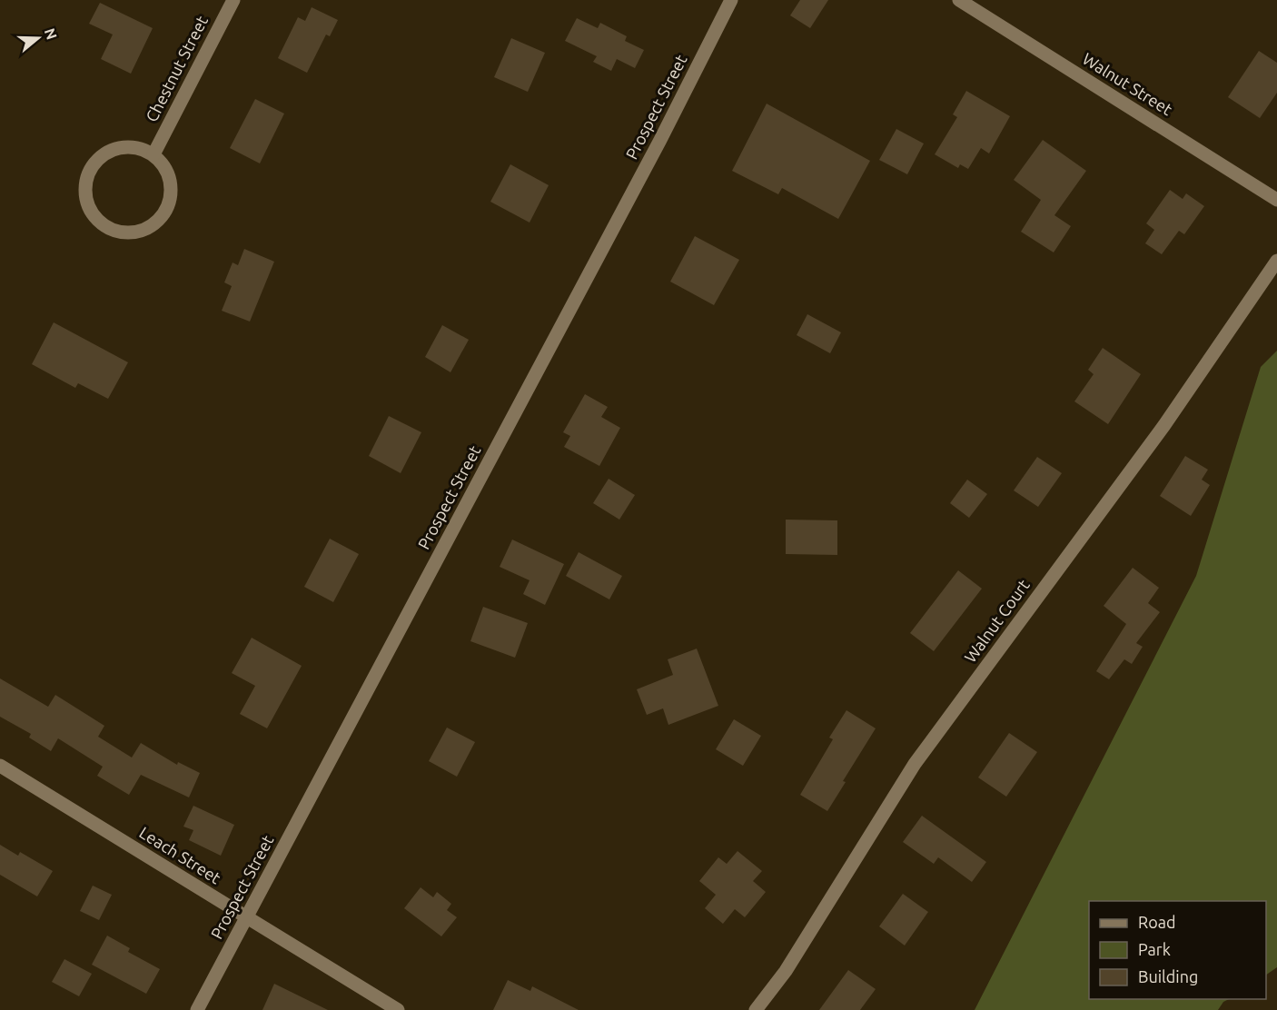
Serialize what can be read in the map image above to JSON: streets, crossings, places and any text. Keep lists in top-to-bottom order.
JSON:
{
  "streets": {
    "street": [
      "Chestnut Street",
      "Walnut Street",
      "Prospect Street",
      "Walnut Court",
      "Leach Street"
    ]
  },
  "crossings": [
    ["Prospect Street", "Leach Street"]
  ],
  "legend": ["Road", "Park", "Building"],
  "north": "right"
}
